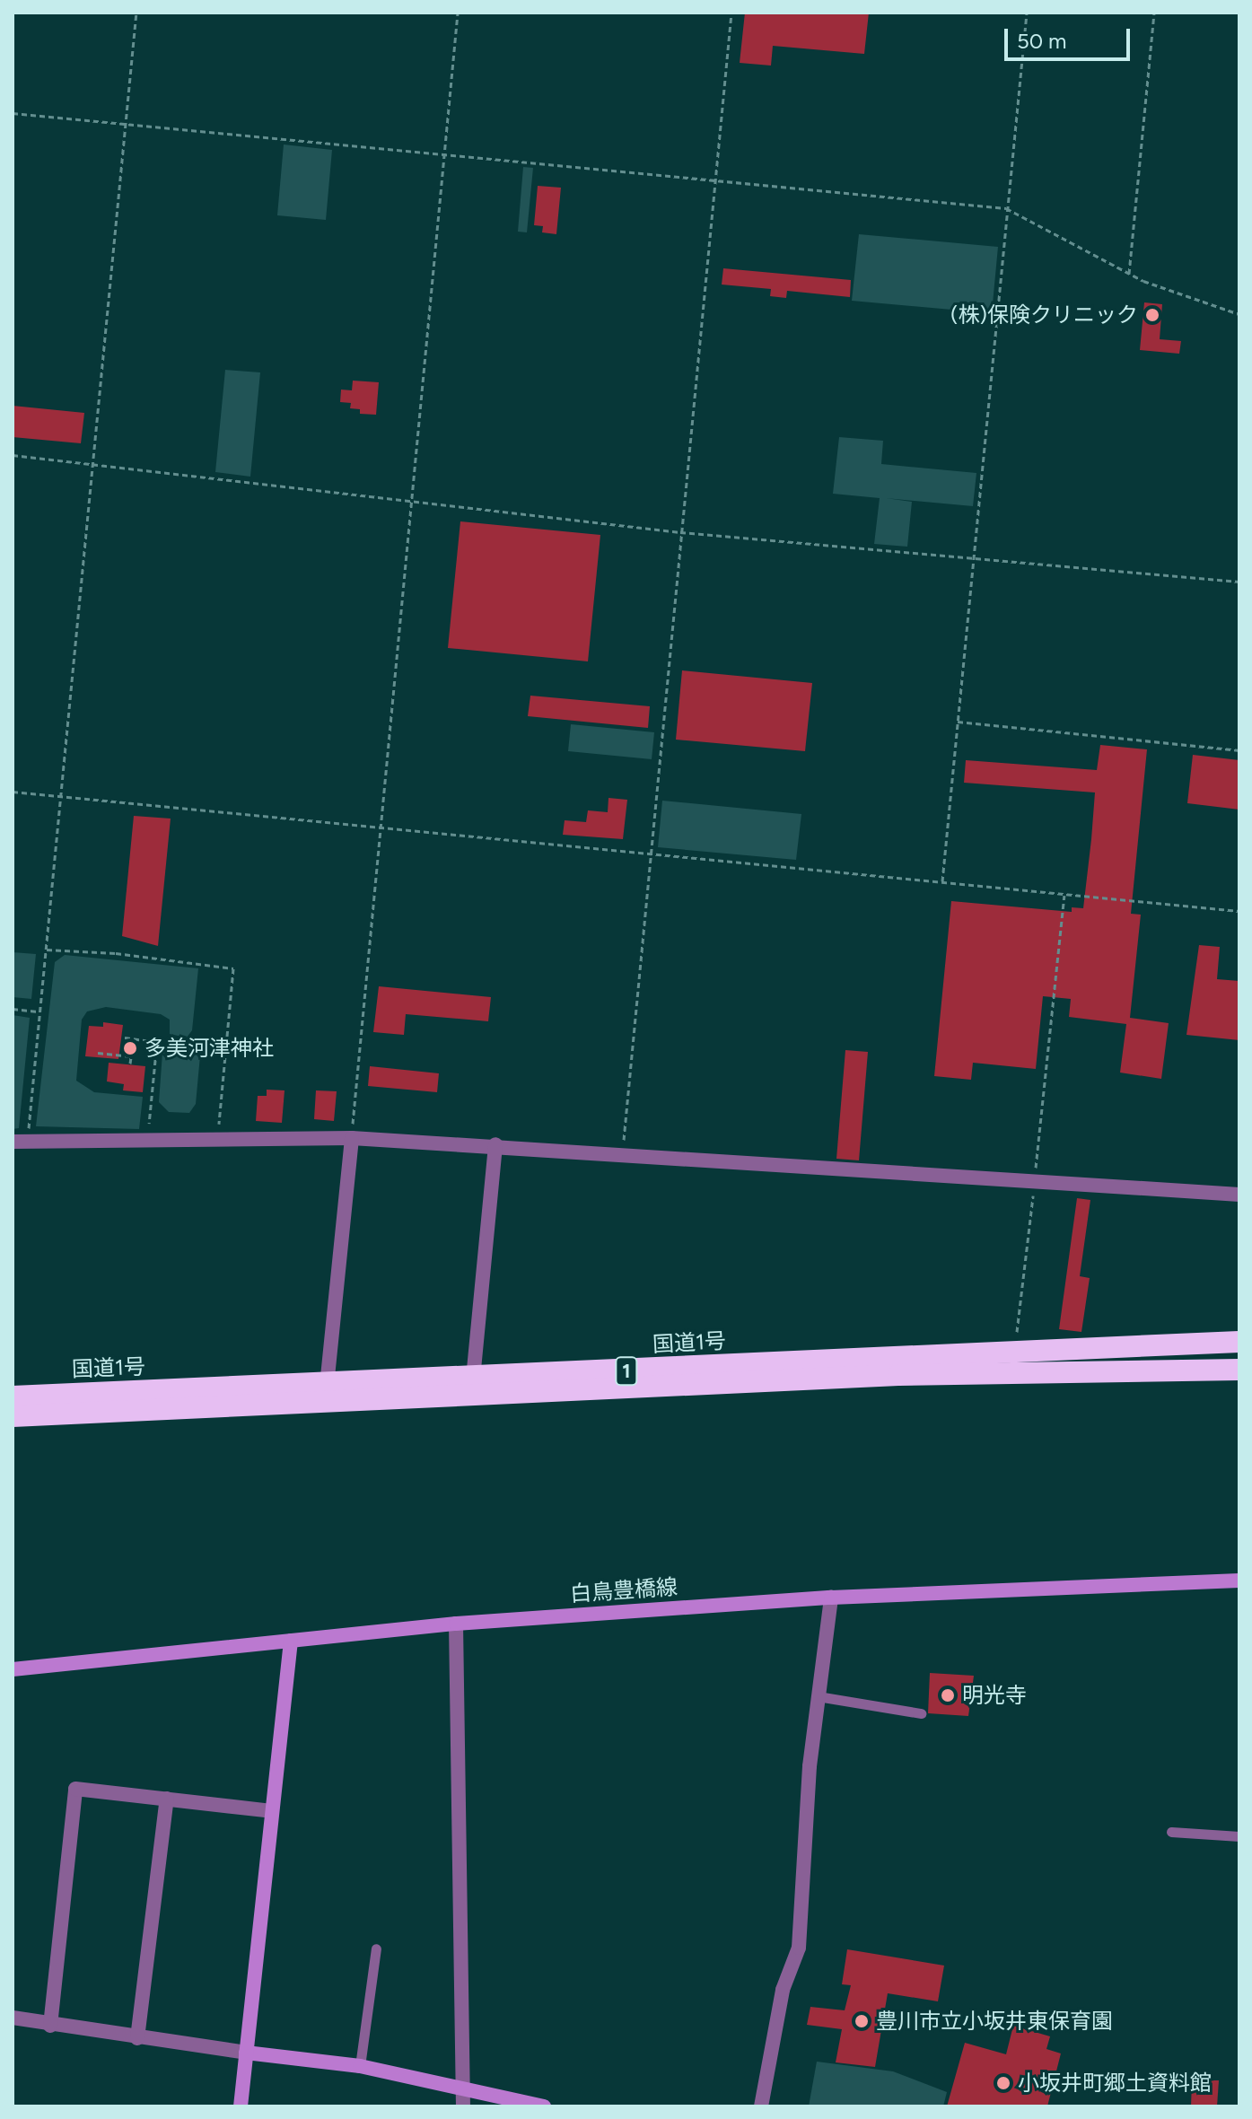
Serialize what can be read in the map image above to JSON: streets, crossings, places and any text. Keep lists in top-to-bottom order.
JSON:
{
  "streets": {
    "highway": ["国道1号", "1"],
    "main road": ["白鳥豊橋線"]
  },
  "places": [
    "(株)保険クリニック",
    "多美河津神社",
    "明光寺",
    "豊川市立小坂井東保育園",
    "小坂井町郷土資料館"
  ],
  "scale_bar": "50 m"
}
